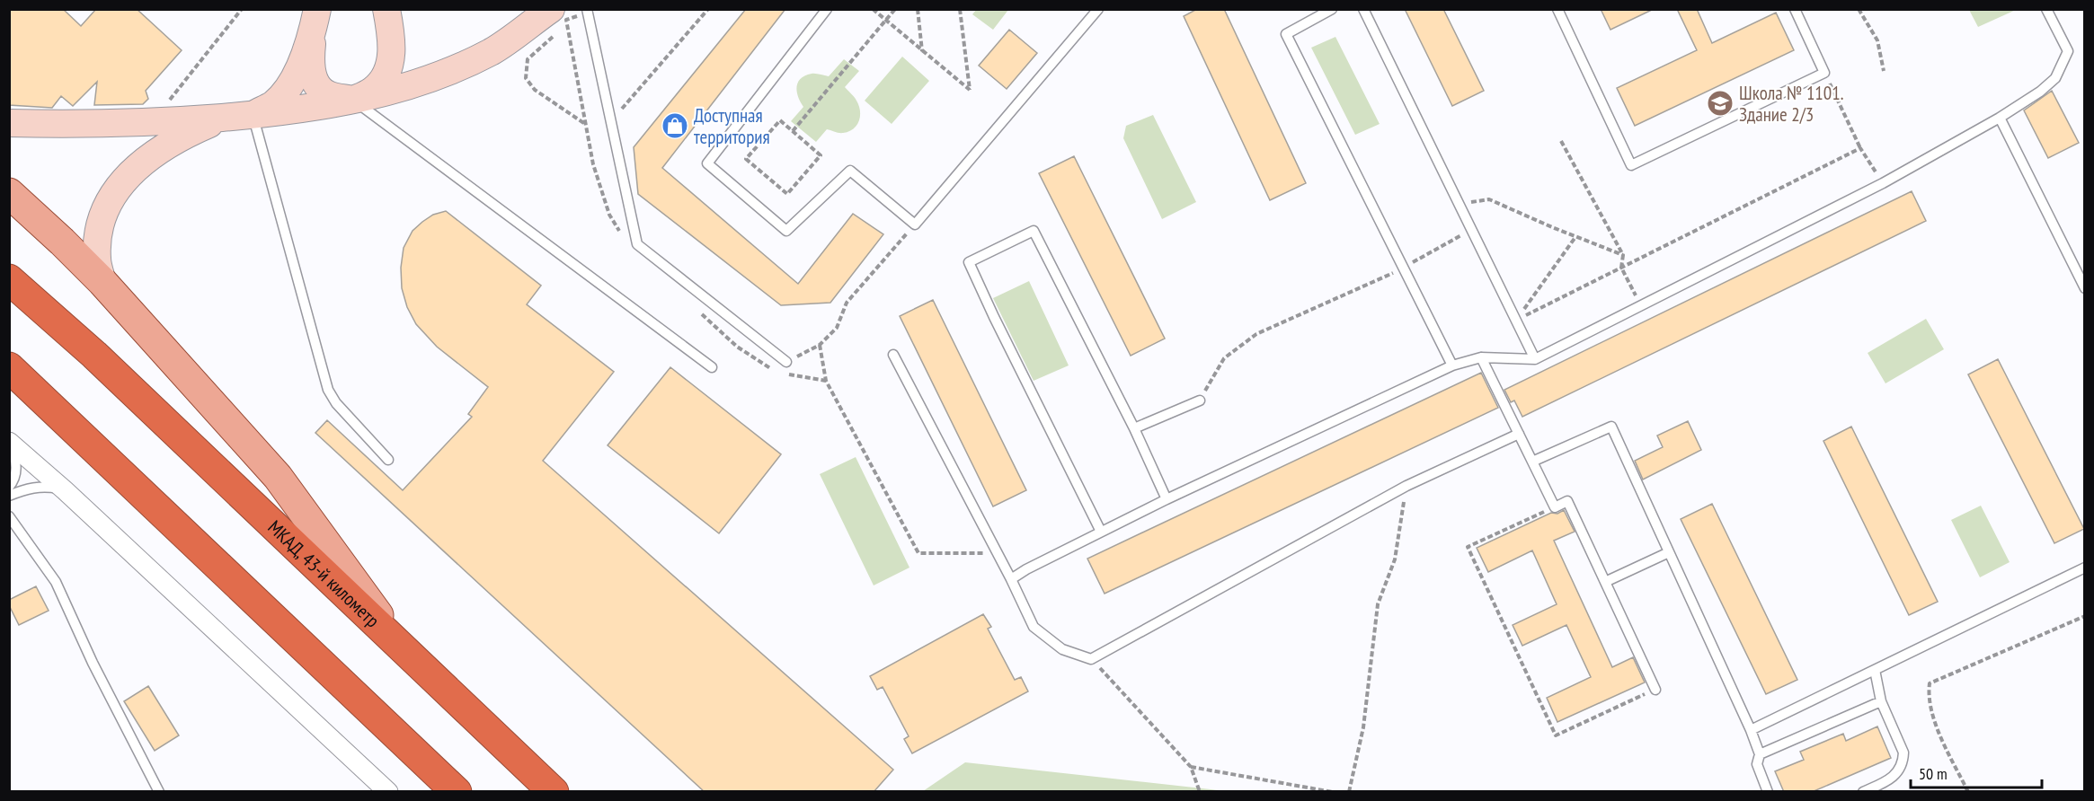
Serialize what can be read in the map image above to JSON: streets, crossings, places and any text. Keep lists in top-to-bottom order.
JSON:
{
  "streets": {
    "highway": ["МКАД, 43-й километр"]
  },
  "places": {
    "school or university": ["Школа № 1101. Здание 2/3"],
    "shop": ["Доступная территория"]
  },
  "scale_bar": "50 m"
}
